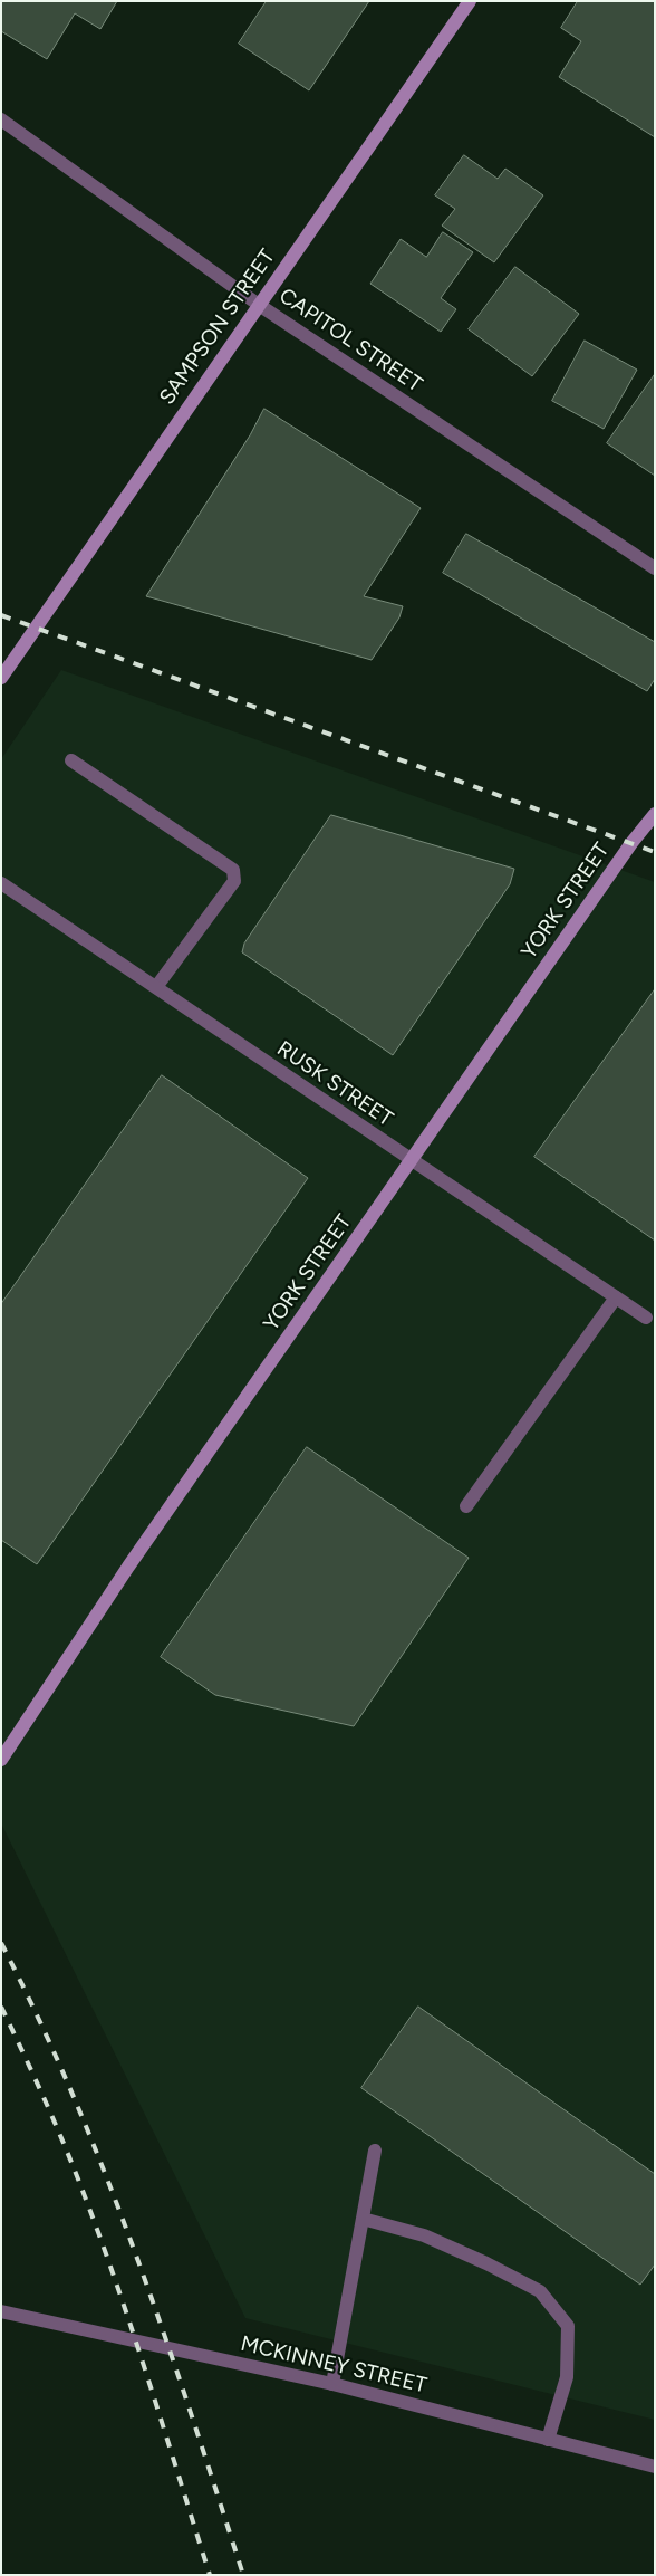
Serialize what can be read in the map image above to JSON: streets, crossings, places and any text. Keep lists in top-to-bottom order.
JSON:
{
  "streets": {
    "main road": ["SAMPSON STREET", "YORK STREET"],
    "street": ["CAPITOL STREET", "RUSK STREET", "MCKINNEY STREET"]
  },
  "crossings": [
    ["SAMPSON STREET", "CAPITOL STREET"],
    ["YORK STREET", "RUSK STREET"]
  ]
}
